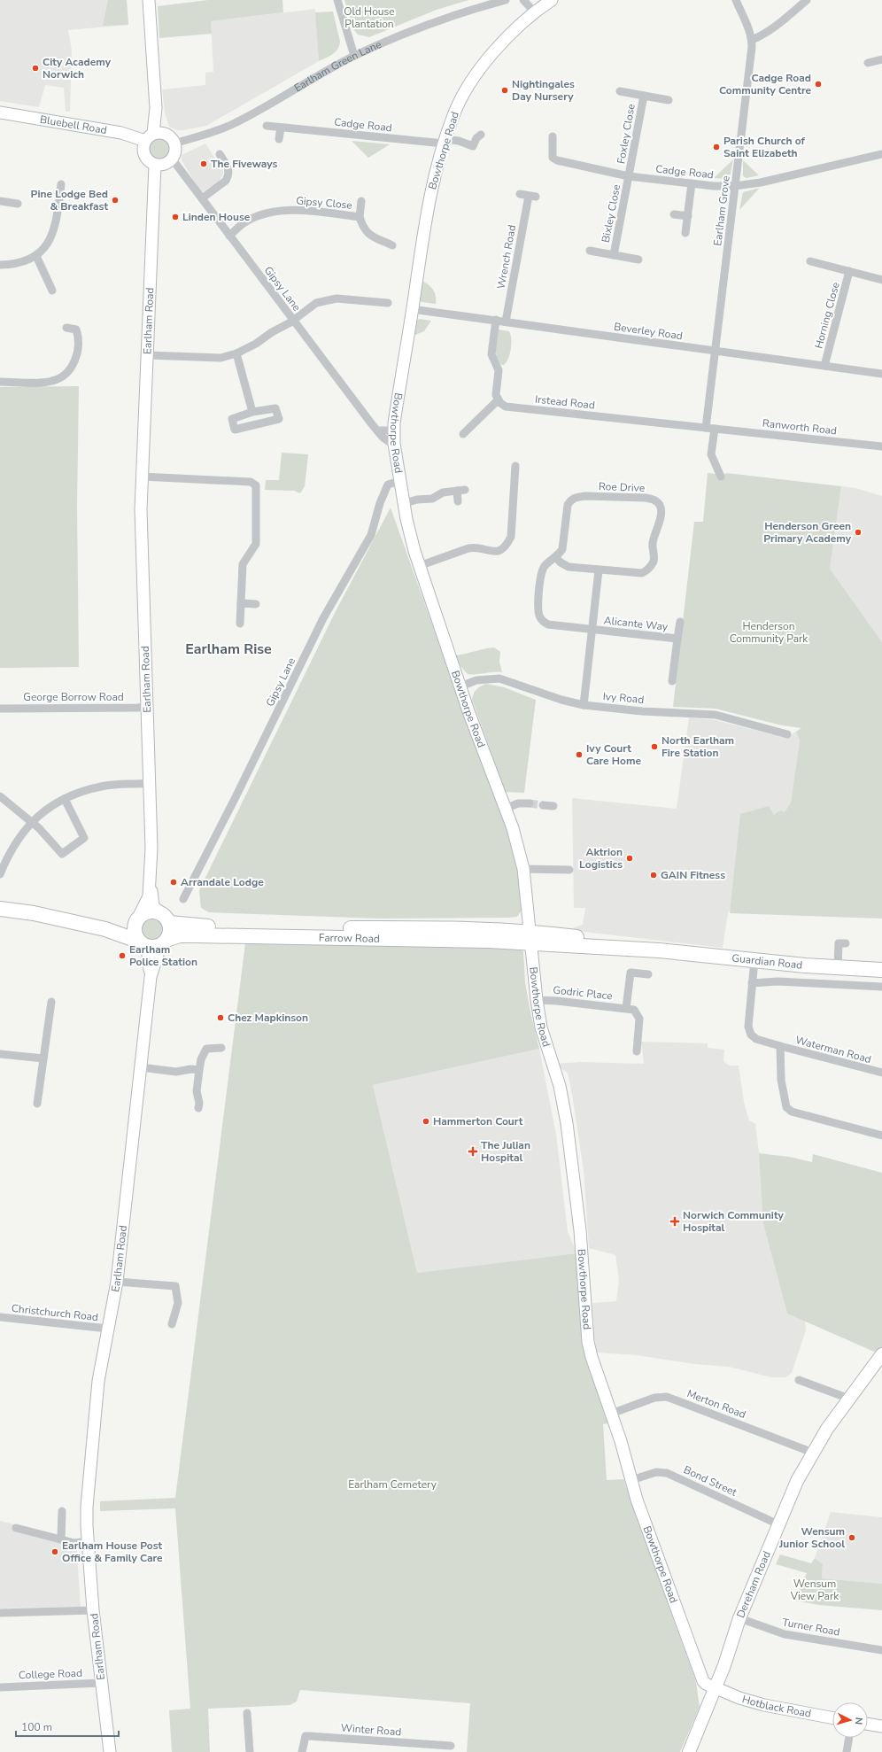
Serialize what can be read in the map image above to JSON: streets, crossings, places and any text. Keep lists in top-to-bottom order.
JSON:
{
  "streets": {
    "highway": ["Farrow Road", "Guardian Road"],
    "main road": ["Dereham Road"],
    "street": [
      "Earlham Green Lane",
      "Bluebell Road",
      "Cadge Road",
      "Foxley Close",
      "Bowthorpe Road",
      "Gipsy Close",
      "Earlham Grove",
      "Bixley Close",
      "Wrench Road",
      "Gipsy Lane",
      "Horning Close",
      "Earlham Road",
      "Beverley Road",
      "Irstead Road",
      "Ranworth Road",
      "Roe Drive",
      "Alicante Way",
      "George Borrow Road",
      "Ivy Road",
      "Godric Place",
      "Waterman Road",
      "Christchurch Road",
      "Merton Road",
      "Bond Street",
      "Turner Road",
      "College Road",
      "Hotblack Road",
      "Winter Road"
    ]
  },
  "crossings": [
    ["Earlham Green Lane", "Bluebell Road"],
    ["Earlham Green Lane", "Gipsy Lane"],
    ["Earlham Green Lane", "Earlham Road"],
    ["Bluebell Road", "Gipsy Lane"],
    ["Bluebell Road", "Earlham Road"],
    ["Cadge Road", "Foxley Close"],
    ["Cadge Road", "Bowthorpe Road"],
    ["Cadge Road", "Earlham Grove"],
    ["Cadge Road", "Bixley Close"],
    ["Foxley Close", "Bixley Close"],
    ["Bowthorpe Road", "Gipsy Lane"],
    ["Bowthorpe Road", "Beverley Road"],
    ["Bowthorpe Road", "Ivy Road"],
    ["Bowthorpe Road", "Farrow Road"],
    ["Bowthorpe Road", "Guardian Road"],
    ["Bowthorpe Road", "Godric Place"],
    ["Bowthorpe Road", "Merton Road"],
    ["Bowthorpe Road", "Bond Street"],
    ["Bowthorpe Road", "Dereham Road"],
    ["Bowthorpe Road", "Hotblack Road"],
    ["Gipsy Close", "Gipsy Lane"],
    ["Earlham Grove", "Beverley Road"],
    ["Earlham Grove", "Irstead Road"],
    ["Wrench Road", "Beverley Road"],
    ["Gipsy Lane", "Earlham Road"],
    ["Horning Close", "Beverley Road"],
    ["Earlham Road", "George Borrow Road"],
    ["Earlham Road", "Farrow Road"],
    ["Earlham Road", "Christchurch Road"],
    ["Earlham Road", "College Road"],
    ["Irstead Road", "Ranworth Road"],
    ["Roe Drive", "Alicante Way"],
    ["Farrow Road", "Guardian Road"],
    ["Guardian Road", "Waterman Road"],
    ["Merton Road", "Dereham Road"],
    ["Bond Street", "Dereham Road"],
    ["Dereham Road", "Turner Road"],
    ["Dereham Road", "Hotblack Road"]
  ],
  "districts": ["Earlham Rise"],
  "parks": [
    "Old House Plantation",
    "Henderson Community Park",
    "Earlham Cemetery",
    "Wensum View Park"
  ],
  "places": {
    "other": [
      "City Academy Norwich",
      "Cadge Road Community Centre",
      "Nightingales Day Nursery",
      "Parish Church of Saint Elizabeth",
      "The Fiveways",
      "Pine Lodge Bed & Breakfast",
      "Linden House",
      "Henderson Green Primary Academy",
      "North Earlham Fire Station",
      "Ivy Court Care Home",
      "Aktrion Logistics",
      "GAIN Fitness",
      "Arrandale Lodge",
      "Earlham Police Station",
      "Chez Mapkinson",
      "Hammerton Court",
      "Wensum Junior School",
      "Earlham House Post Office & Family Care"
    ],
    "health": ["The Julian Hospital", "Norwich Community Hospital"]
  },
  "scale_bar": "100 m",
  "north": "right"
}
